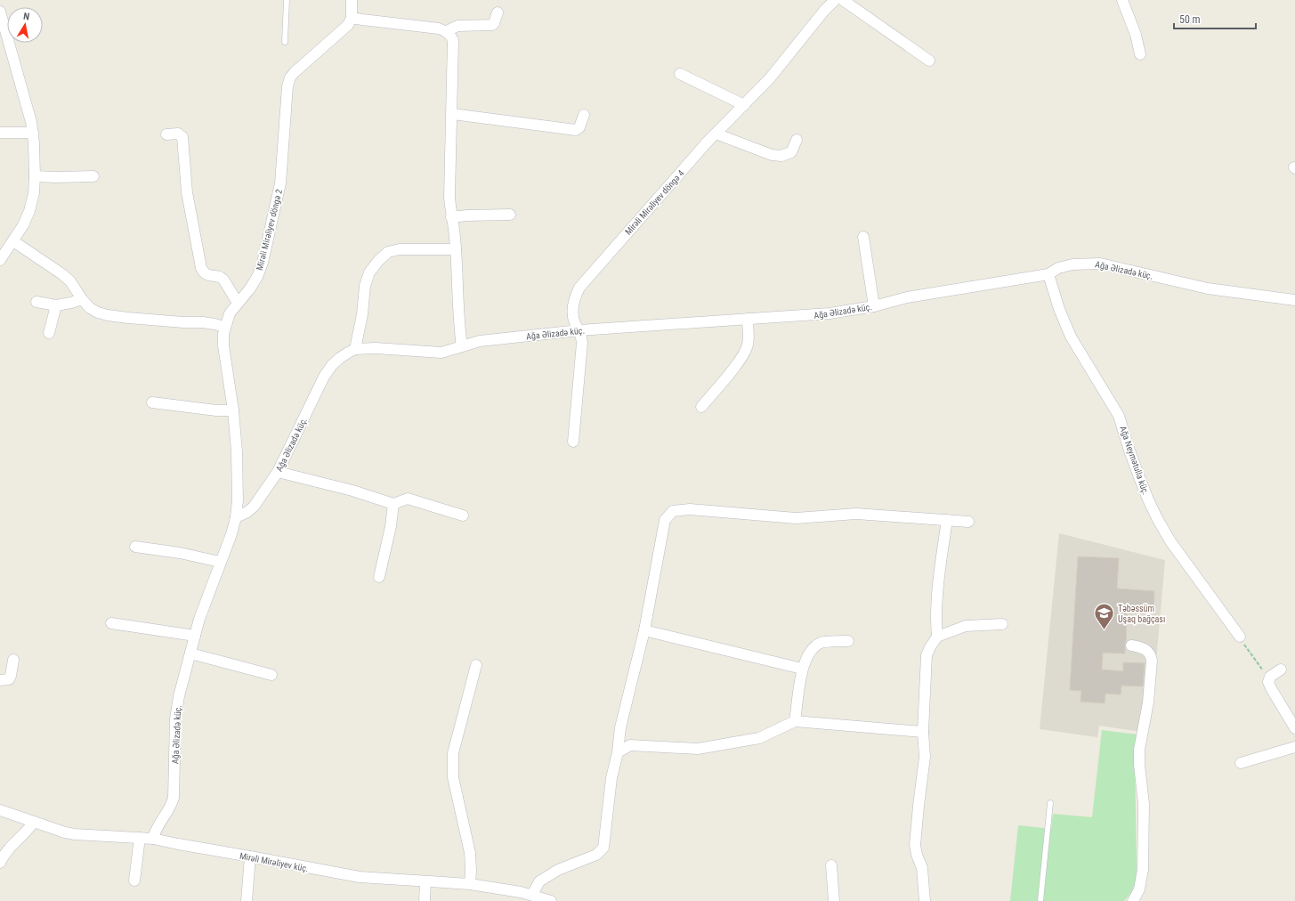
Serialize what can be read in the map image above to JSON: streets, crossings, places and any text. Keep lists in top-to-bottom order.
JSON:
{
  "streets": {
    "street": [
      "Mirəli Mirəliyev döngə 4",
      "Mirəli Mirəliyev döngə 2",
      "Ağa Əlizadə küç.",
      "Ağa Neymətulla küç.",
      "Mirəli Mirəliyev küç."
    ]
  },
  "crossings": [
    ["Mirəli Mirəliyev döngə 4", "Ağa Əlizadə küç."],
    ["Mirəli Mirəliyev döngə 2", "Ağa Əlizadə küç."],
    ["Ağa Əlizadə küç.", "Ağa Neymətulla küç."],
    ["Ağa Əlizadə küç.", "Mirəli Mirəliyev küç."]
  ],
  "places": {
    "school or university": ["Təbəssüm Uşaq bağçası"]
  },
  "scale_bar": "50 m",
  "north": "top"
}
